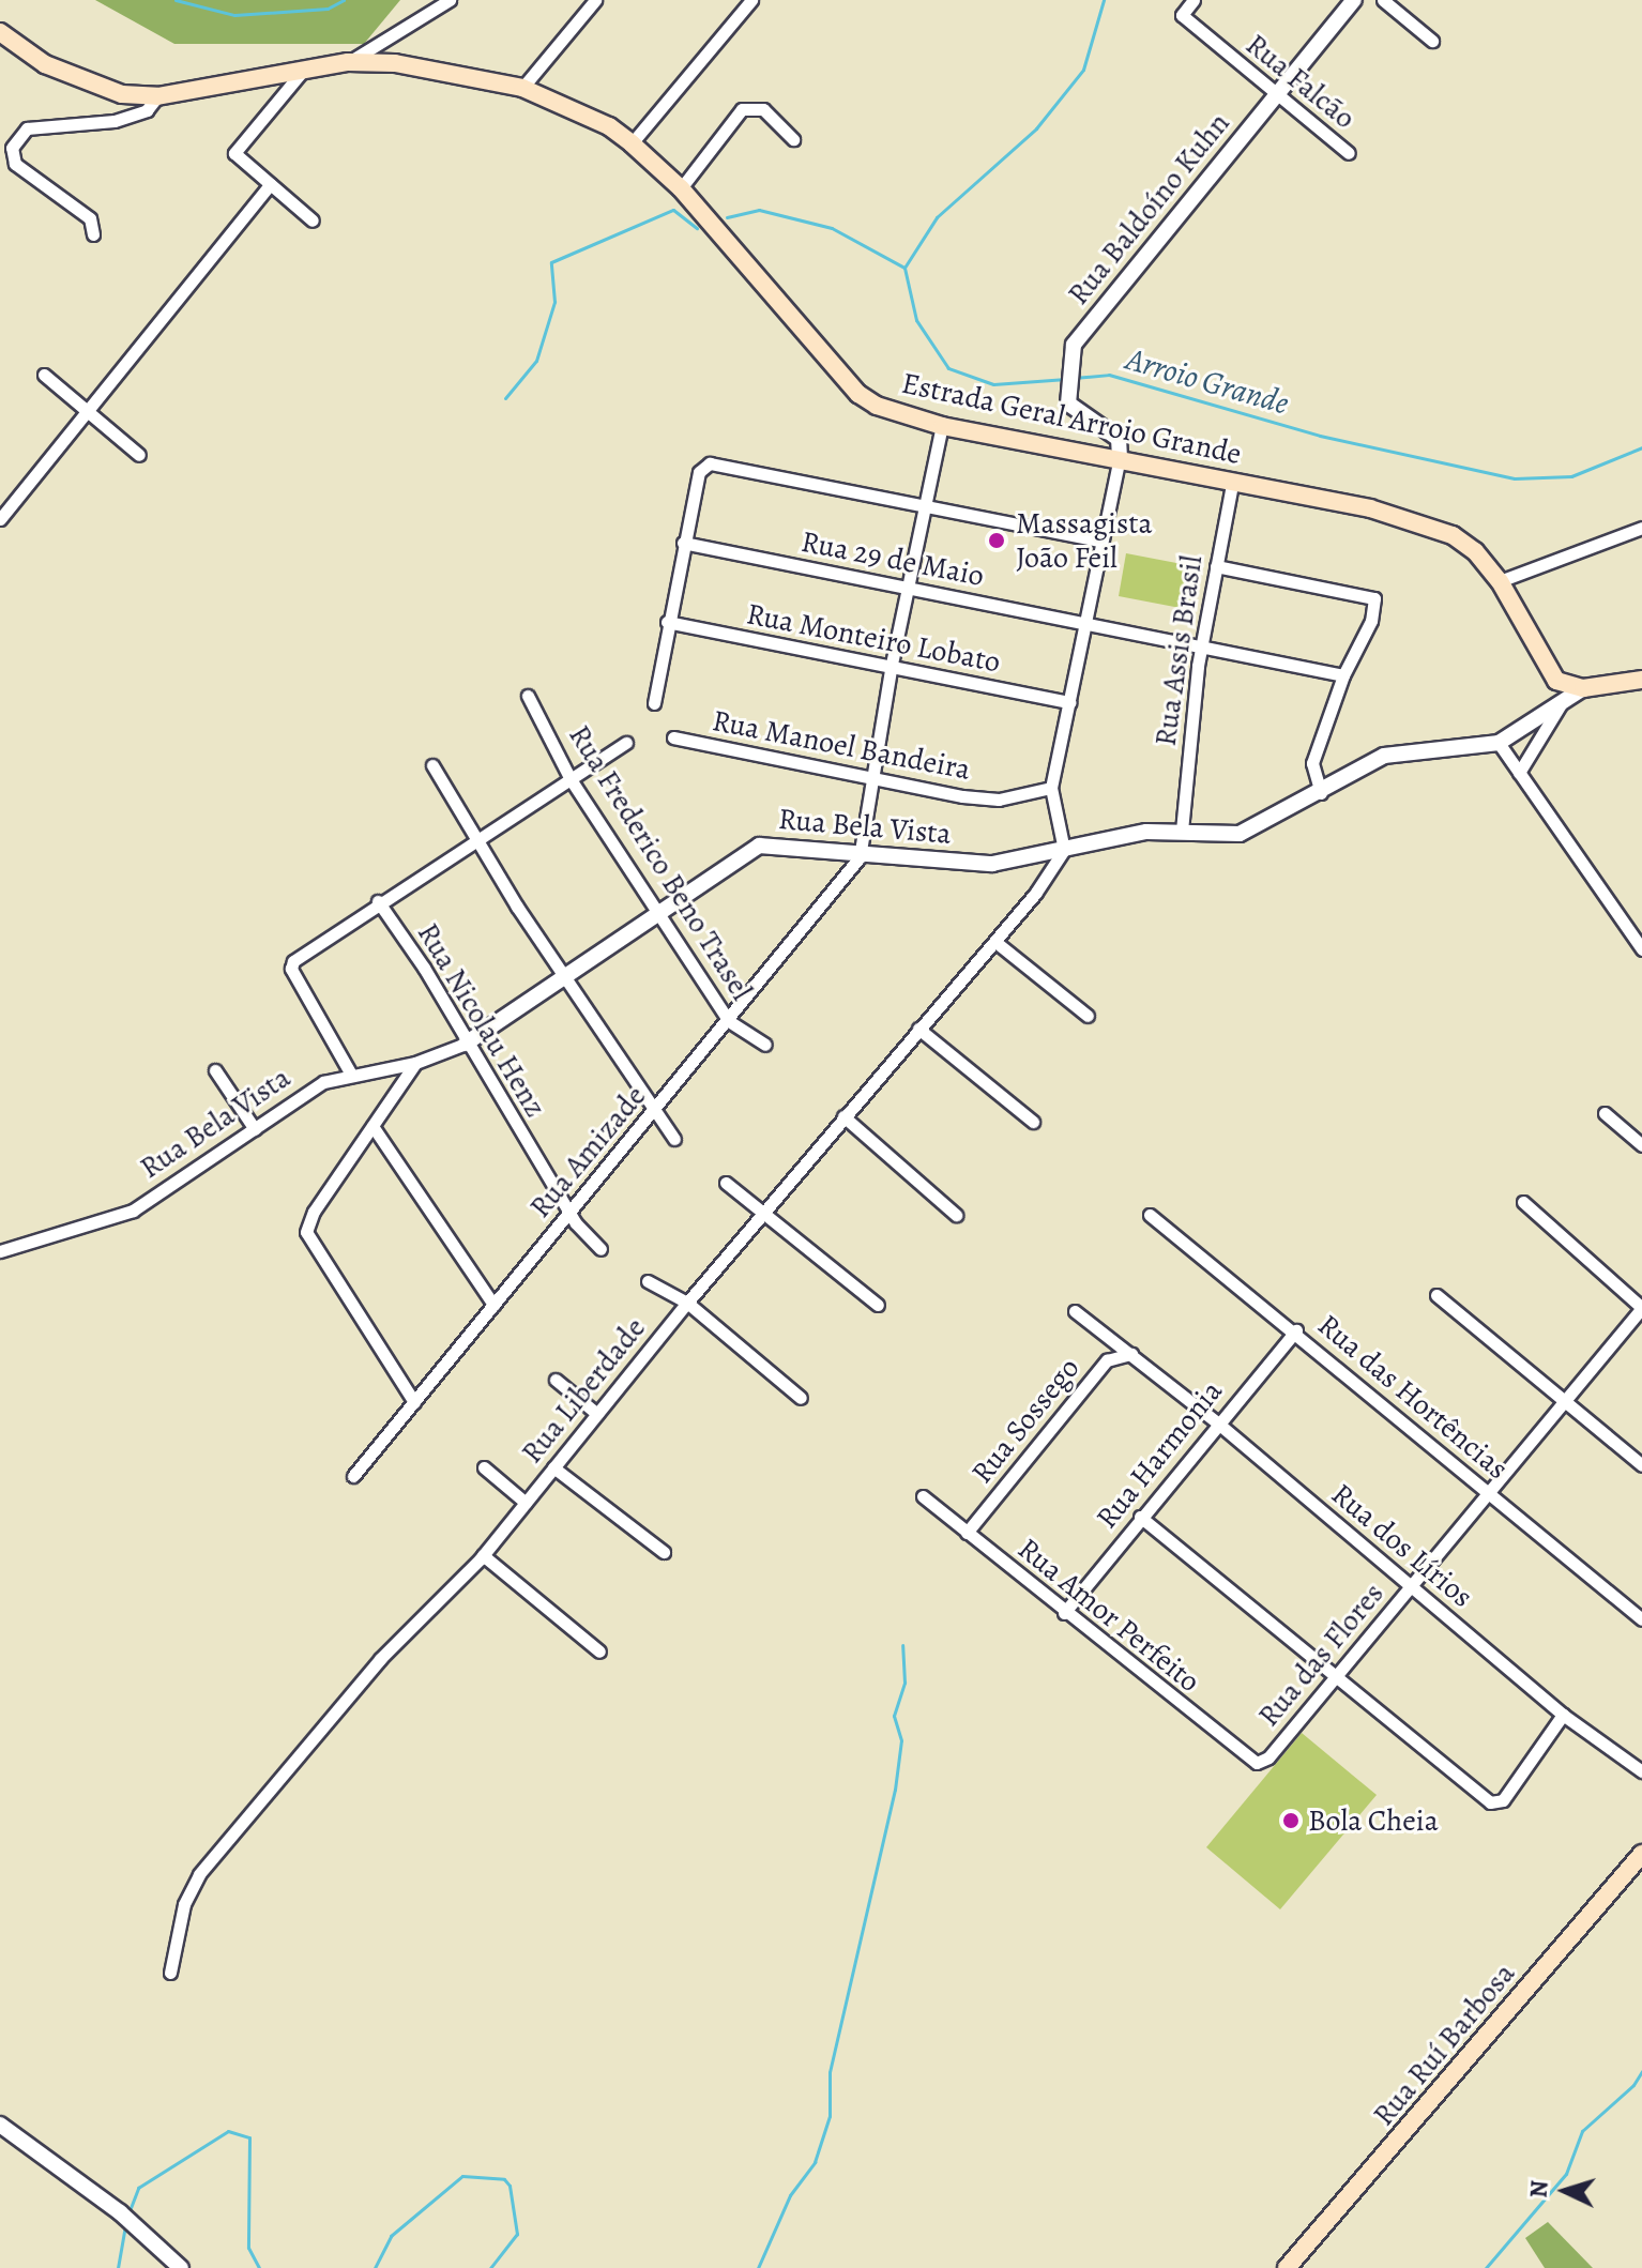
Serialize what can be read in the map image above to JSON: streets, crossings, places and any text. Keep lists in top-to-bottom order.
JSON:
{
  "streets": {
    "main road": ["Estrada Geral Arroio Grande", "Rua Bela Vista", "Rua Ruí Barbosa"],
    "street": [
      "Rua Falcão",
      "Rua Baldoíno Kuhn",
      "Rua 29 de Maio",
      "Rua Monteiro Lobato",
      "Rua Assis Brasil",
      "Rua Manoel Bandeira",
      "Rua Frederico Beno Trasel",
      "Rua Nicolau Henz",
      "Rua Amizade",
      "Rua Liberdade",
      "Rua das Hortências",
      "Rua Sossego",
      "Rua Harmonia",
      "Rua dos Lírios",
      "Rua Amor Perfeito",
      "Rua das Flores"
    ]
  },
  "crossings": [
    ["Rua Falcão", "Rua Baldoíno Kuhn"],
    ["Rua Baldoíno Kuhn", "Estrada Geral Arroio Grande"],
    ["Estrada Geral Arroio Grande", "Rua Assis Brasil"],
    ["Estrada Geral Arroio Grande", "Rua Bela Vista"],
    ["Rua 29 de Maio", "Rua Assis Brasil"],
    ["Rua Assis Brasil", "Rua Bela Vista"],
    ["Rua Bela Vista", "Rua Frederico Beno Trasel"],
    ["Rua Bela Vista", "Rua Nicolau Henz"],
    ["Rua Bela Vista", "Rua Amizade"],
    ["Rua Bela Vista", "Rua Liberdade"],
    ["Rua Frederico Beno Trasel", "Rua Amizade"],
    ["Rua Nicolau Henz", "Rua Amizade"],
    ["Rua das Hortências", "Rua Harmonia"],
    ["Rua das Hortências", "Rua das Flores"],
    ["Rua Sossego", "Rua dos Lírios"],
    ["Rua Sossego", "Rua Amor Perfeito"],
    ["Rua Harmonia", "Rua dos Lírios"],
    ["Rua Harmonia", "Rua Amor Perfeito"],
    ["Rua dos Lírios", "Rua das Flores"],
    ["Rua Amor Perfeito", "Rua das Flores"]
  ],
  "water": ["Arroio Grande"],
  "places": ["Massagista João Feil", "Bola Cheia"],
  "north": "left"
}
